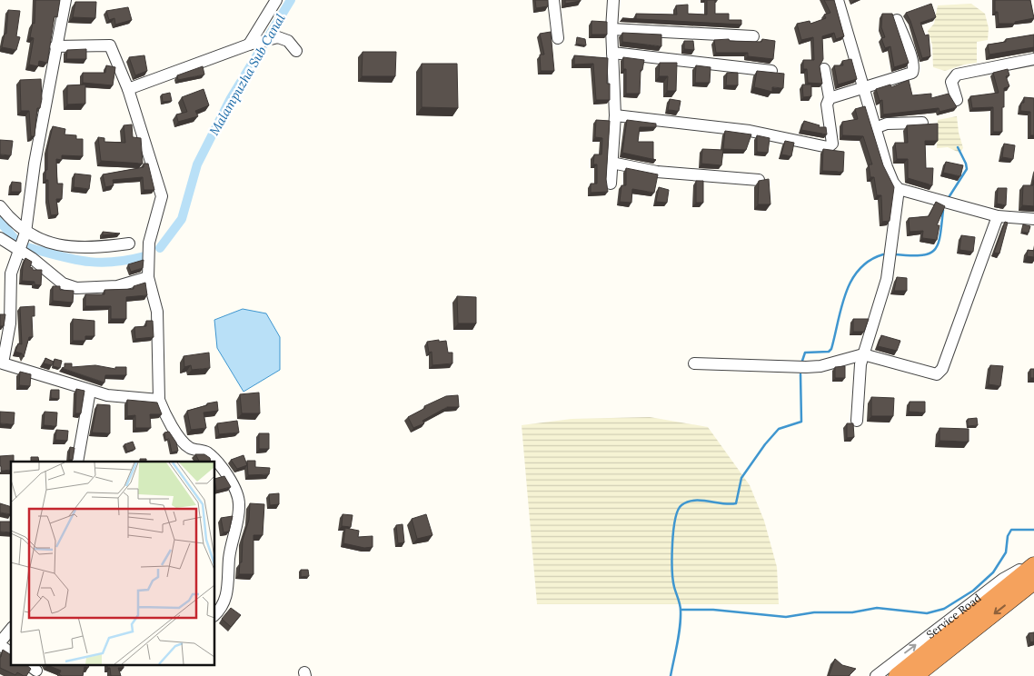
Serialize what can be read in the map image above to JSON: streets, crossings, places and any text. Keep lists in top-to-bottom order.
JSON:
{
  "streets": {
    "street": ["Service Road"]
  },
  "one_way": ["Service Road"],
  "water": ["Malampuzha Sub Canal"]
}
